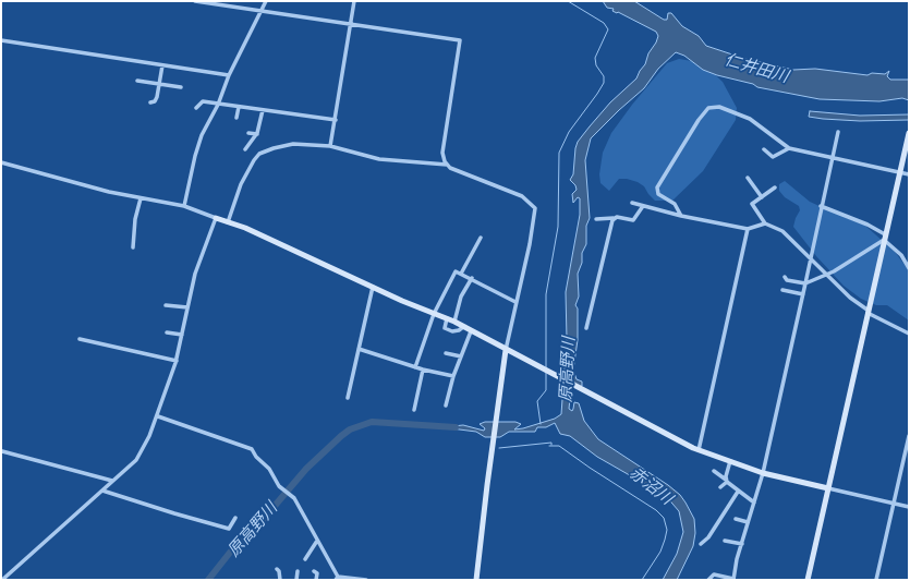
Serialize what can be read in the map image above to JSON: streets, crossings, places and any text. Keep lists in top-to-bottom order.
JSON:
{
  "water": ["仁井田川", "原高野川", "赤沼川"]
}
